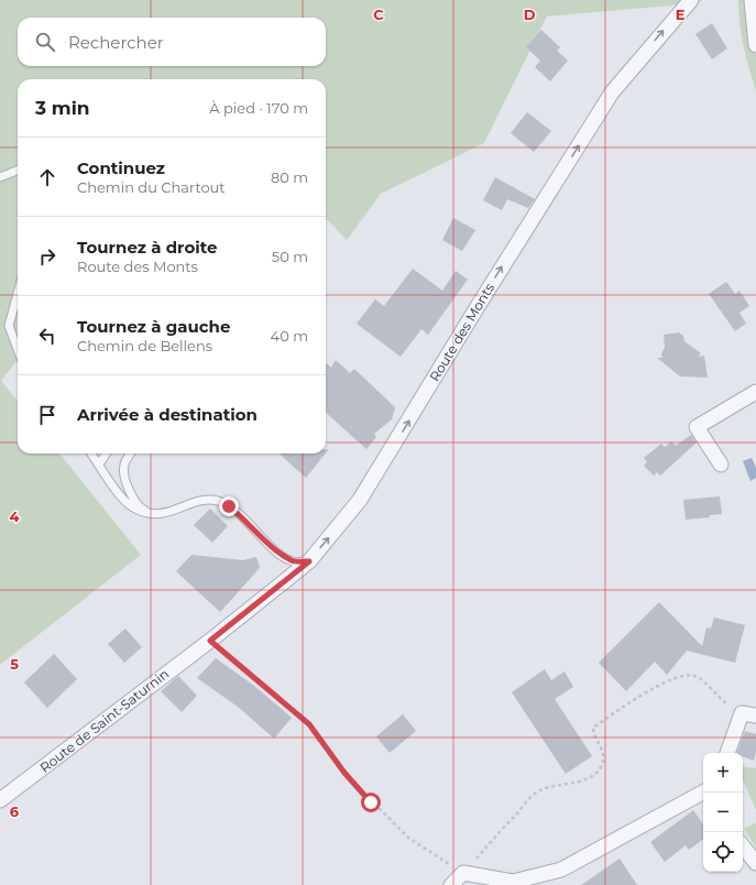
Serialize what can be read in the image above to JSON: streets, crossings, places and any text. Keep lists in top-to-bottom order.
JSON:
{
  "streets": {
    "street": ["Route des Monts", "Route de Saint-Saturnin"]
  },
  "crossings": [
    ["Route des Monts", "Route de Saint-Saturnin"]
  ],
  "one_way": ["Route des Monts"],
  "page": {
    "search": "Rechercher",
    "heading": ["3 min", "À pied · 170 m"],
    "list": [
      ["Continuez", "Chemin du Chartout", "80 m"],
      ["Tournez à droite", "Route des Monts", "50 m"],
      ["Tournez à gauche", "Chemin de Bellens", "40 m"],
      "Arrivée à destination"
    ],
    "map_buttons": ["+", "−"]
  },
  "grid": {
    "columns": ["C", "D", "E"],
    "rows": ["4", "5", "6"]
  }
}
